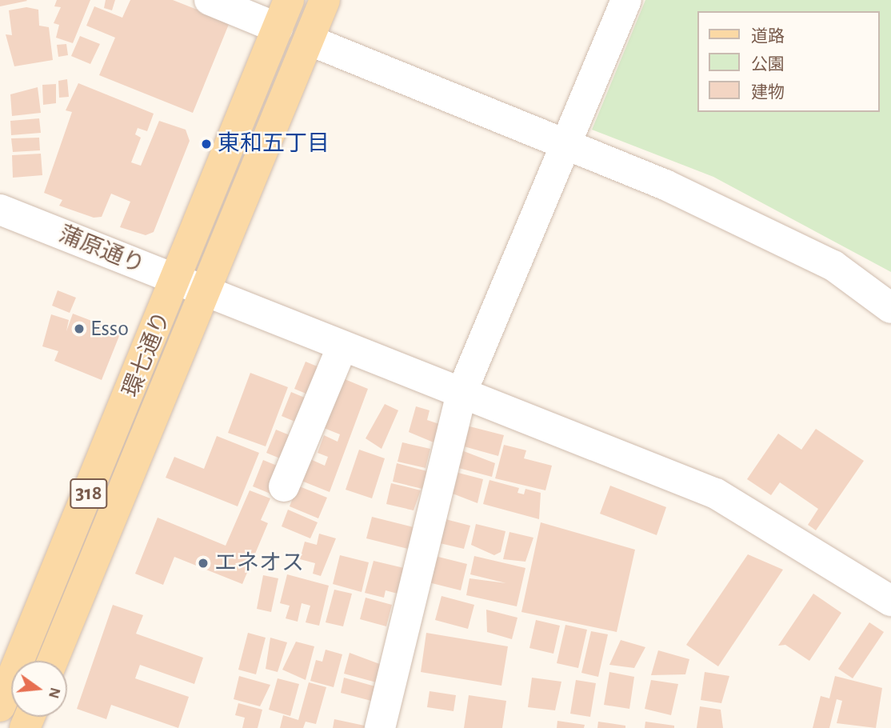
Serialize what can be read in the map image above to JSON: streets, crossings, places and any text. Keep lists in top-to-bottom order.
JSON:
{
  "streets": {
    "main road": ["環七通り", "318"],
    "street": ["蒲原通り"]
  },
  "crossings": [
    ["蒲原通り", "環七通り"]
  ],
  "places": ["東和五丁目", "Esso", "エネオス"],
  "legend": ["道路", "公園", "建物"],
  "north": "right"
}
